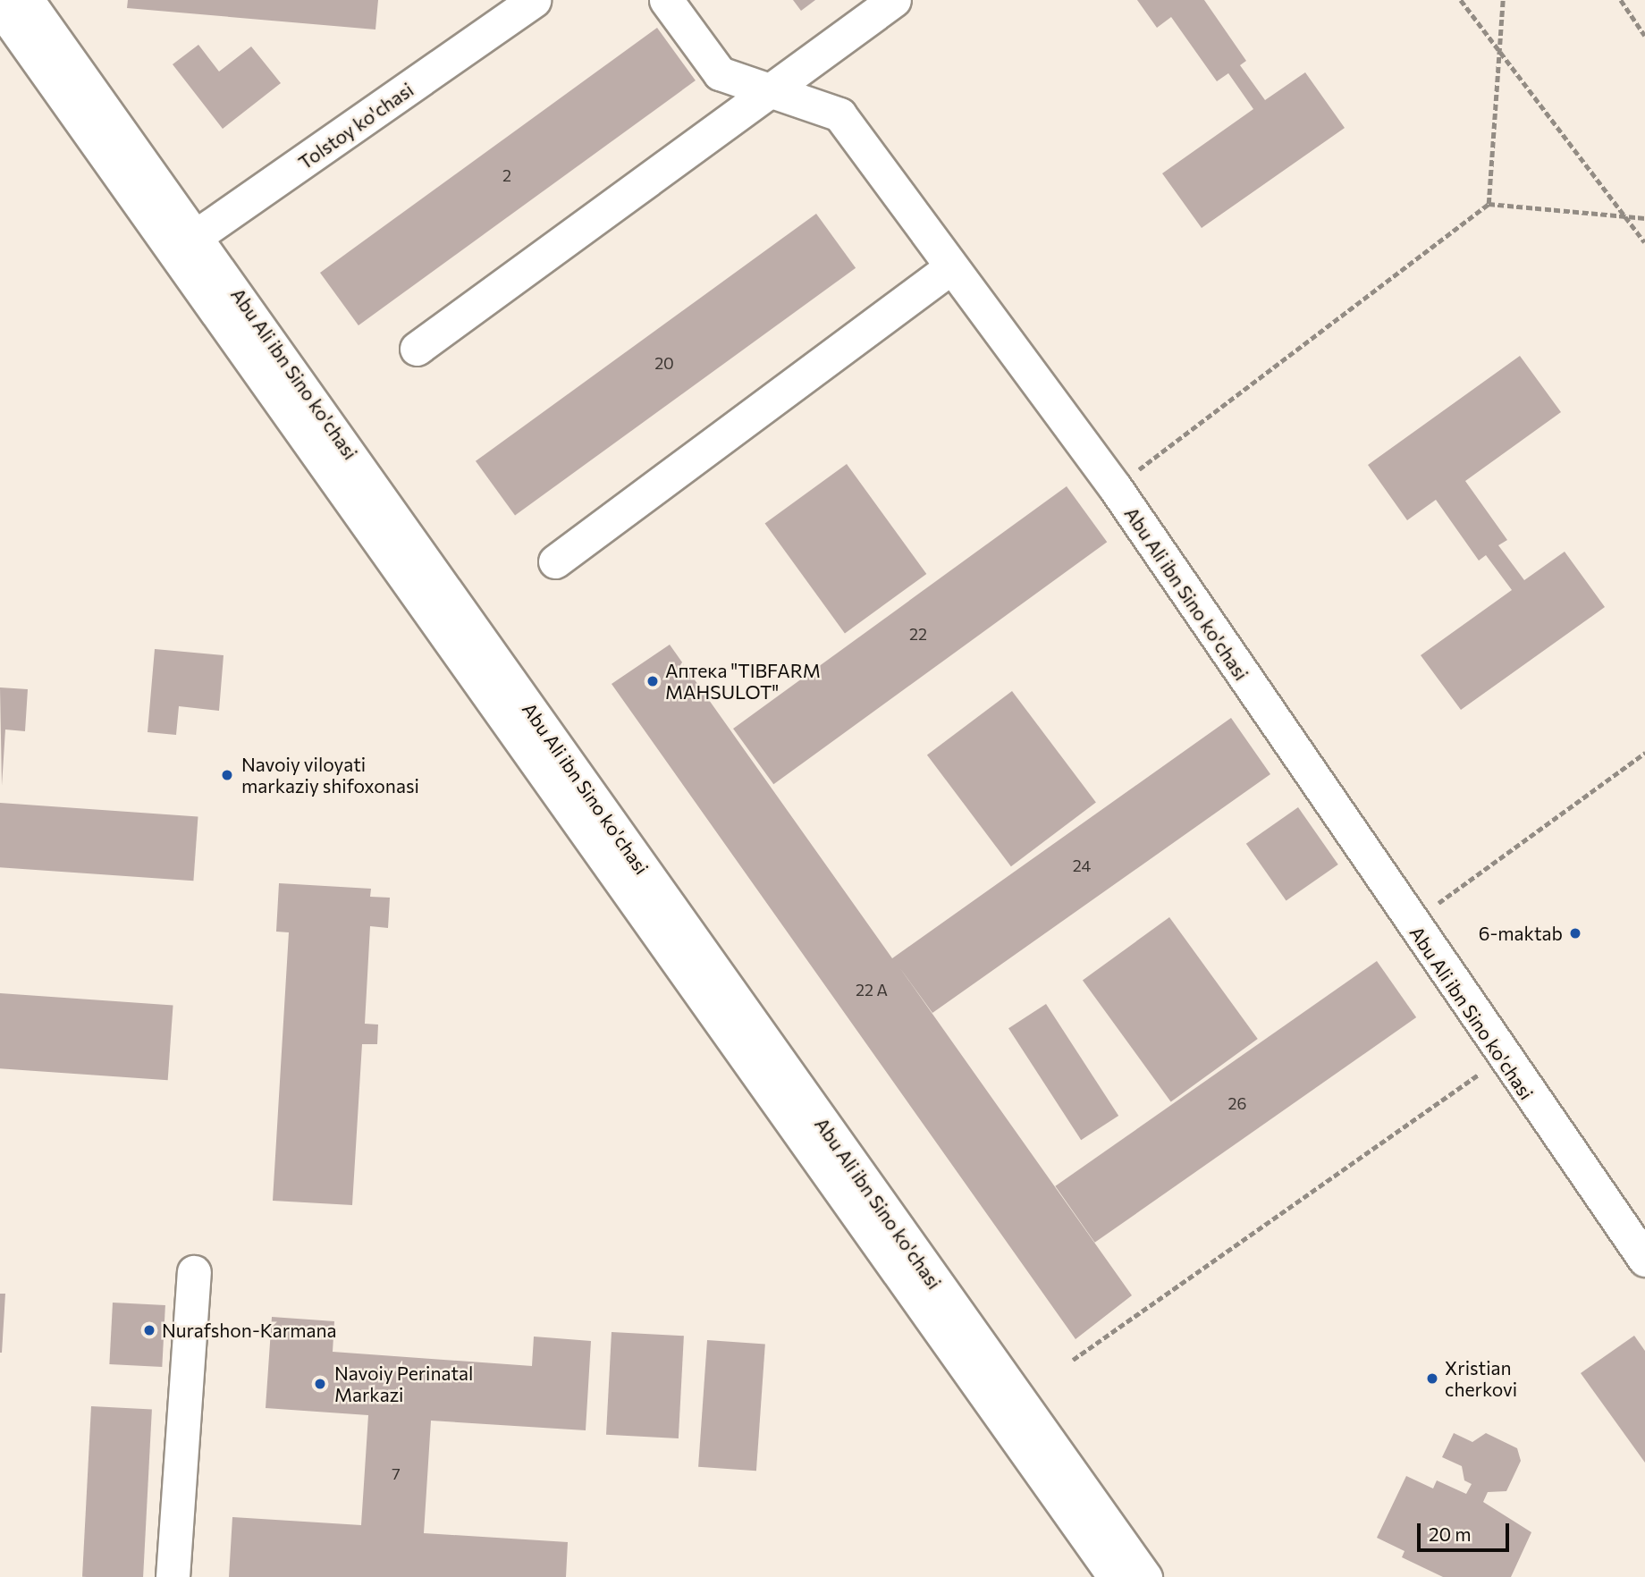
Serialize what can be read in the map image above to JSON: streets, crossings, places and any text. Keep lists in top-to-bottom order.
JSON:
{
  "streets": {
    "street": ["Tolstoy ko'chasi", "Abu Ali ibn Sino ko'chasi"]
  },
  "crossings": [
    ["Tolstoy ko'chasi", "Abu Ali ibn Sino ko'chasi"]
  ],
  "places": [
    "Аптека \"TIBFARM MAHSULOT\"",
    "Navoiy viloyati markaziy shifoxonasi",
    "6-maktab",
    "Nurafshon-Karmana",
    "Xristian cherkovi",
    "Navoiy Perinatal Markazi"
  ],
  "house_numbers": [
    "2",
    "20",
    "22",
    "24",
    "22 А",
    "26",
    "7"
  ],
  "scale_bar": "20 m"
}
